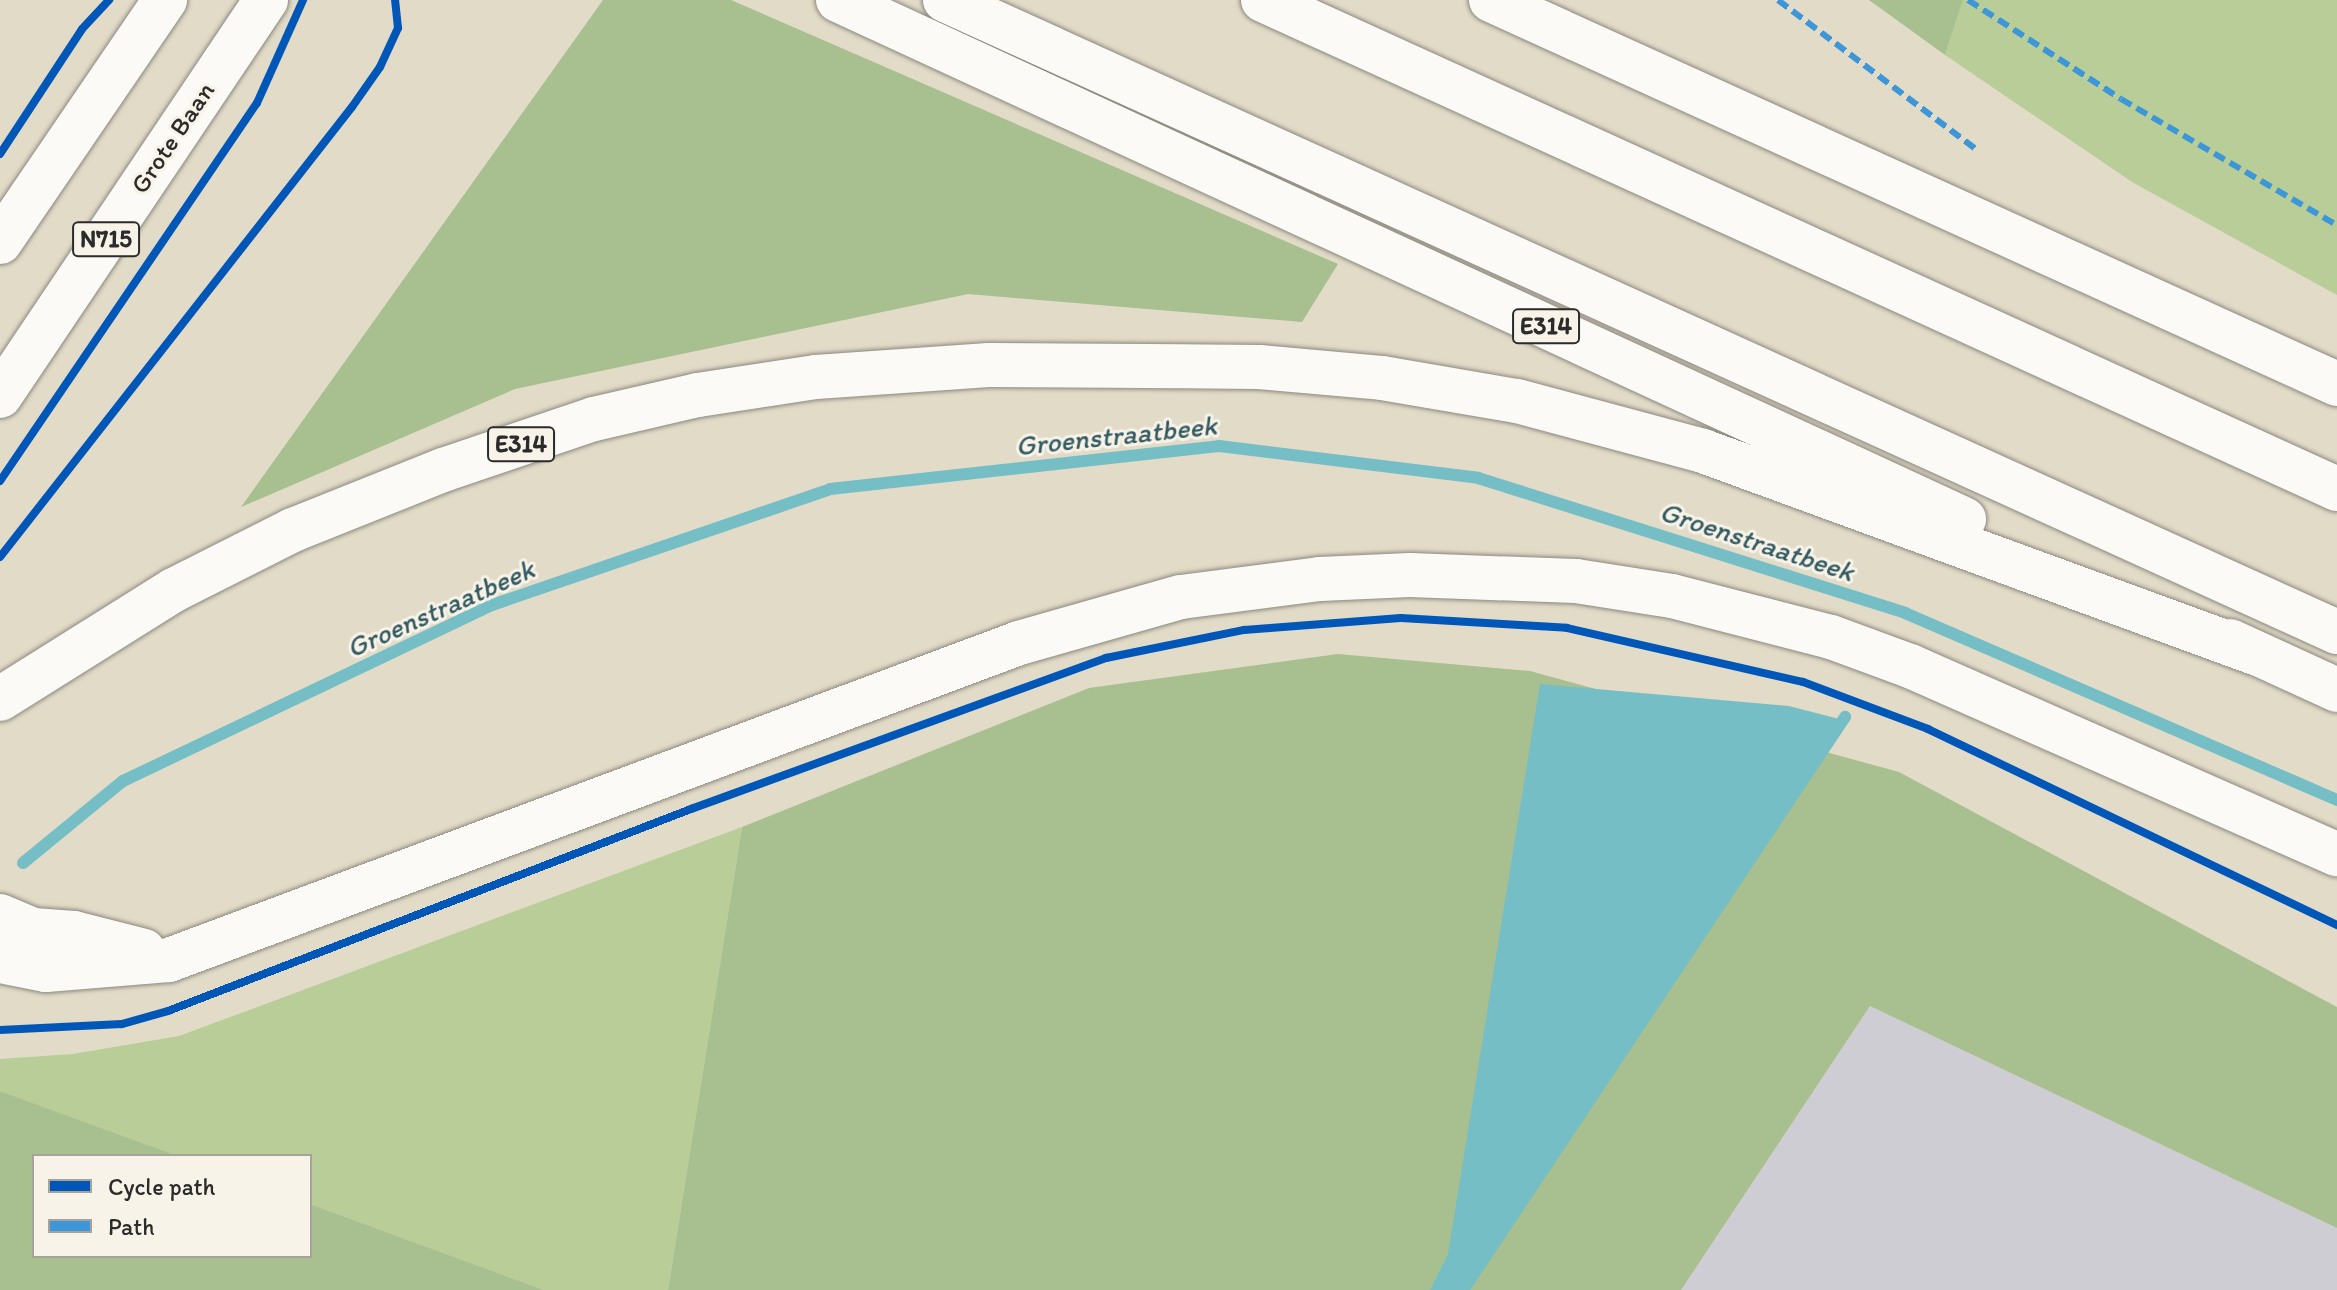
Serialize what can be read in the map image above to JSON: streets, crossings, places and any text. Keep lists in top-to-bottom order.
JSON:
{
  "streets": {
    "main road": ["Grote Baan", "N715", "E314"]
  },
  "water": ["Groenstraatbeek"],
  "legend": ["Cycle path", "Path"]
}
